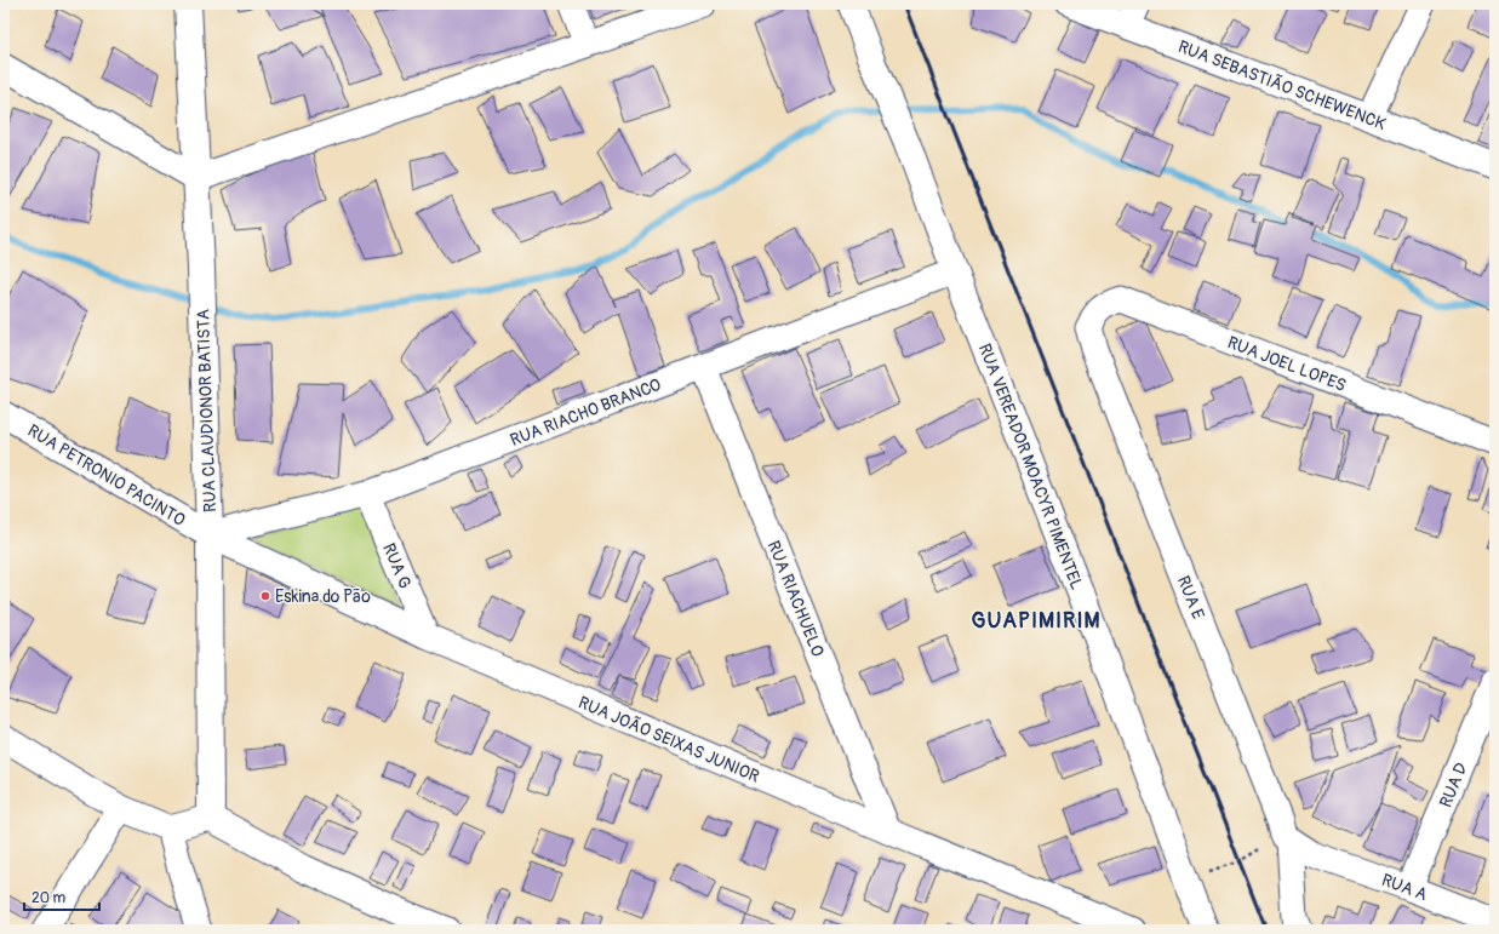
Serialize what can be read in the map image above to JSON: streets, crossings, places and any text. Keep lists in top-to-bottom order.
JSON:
{
  "streets": {
    "main road": ["RUA CLAUDIONOR BATISTA"],
    "street": [
      "RUA SEBASTIÃO SCHEWENCK",
      "RUA JOEL LOPES",
      "RUA RIACHO BRANCO",
      "RUA VEREADOR MOACYR PIMENTEL",
      "RUA PETRONIO PACINTO",
      "RUA G",
      "RUA E",
      "RUA RIACHUELO",
      "RUA JOÃO SEIXAS JUNIOR",
      "RUA D",
      "RUA A"
    ]
  },
  "crossings": [
    ["RUA JOEL LOPES", "RUA E"],
    ["RUA CLAUDIONOR BATISTA", "RUA RIACHO BRANCO"],
    ["RUA CLAUDIONOR BATISTA", "RUA PETRONIO PACINTO"],
    ["RUA CLAUDIONOR BATISTA", "RUA JOÃO SEIXAS JUNIOR"],
    ["RUA RIACHO BRANCO", "RUA VEREADOR MOACYR PIMENTEL"],
    ["RUA RIACHO BRANCO", "RUA PETRONIO PACINTO"],
    ["RUA RIACHO BRANCO", "RUA G"],
    ["RUA RIACHO BRANCO", "RUA RIACHUELO"],
    ["RUA RIACHO BRANCO", "RUA JOÃO SEIXAS JUNIOR"],
    ["RUA PETRONIO PACINTO", "RUA JOÃO SEIXAS JUNIOR"],
    ["RUA G", "RUA JOÃO SEIXAS JUNIOR"],
    ["RUA E", "RUA A"],
    ["RUA RIACHUELO", "RUA JOÃO SEIXAS JUNIOR"],
    ["RUA D", "RUA A"]
  ],
  "districts": ["GUAPIMIRIM"],
  "places": ["Eskina do Pão"],
  "scale_bar": "20 m"
}
